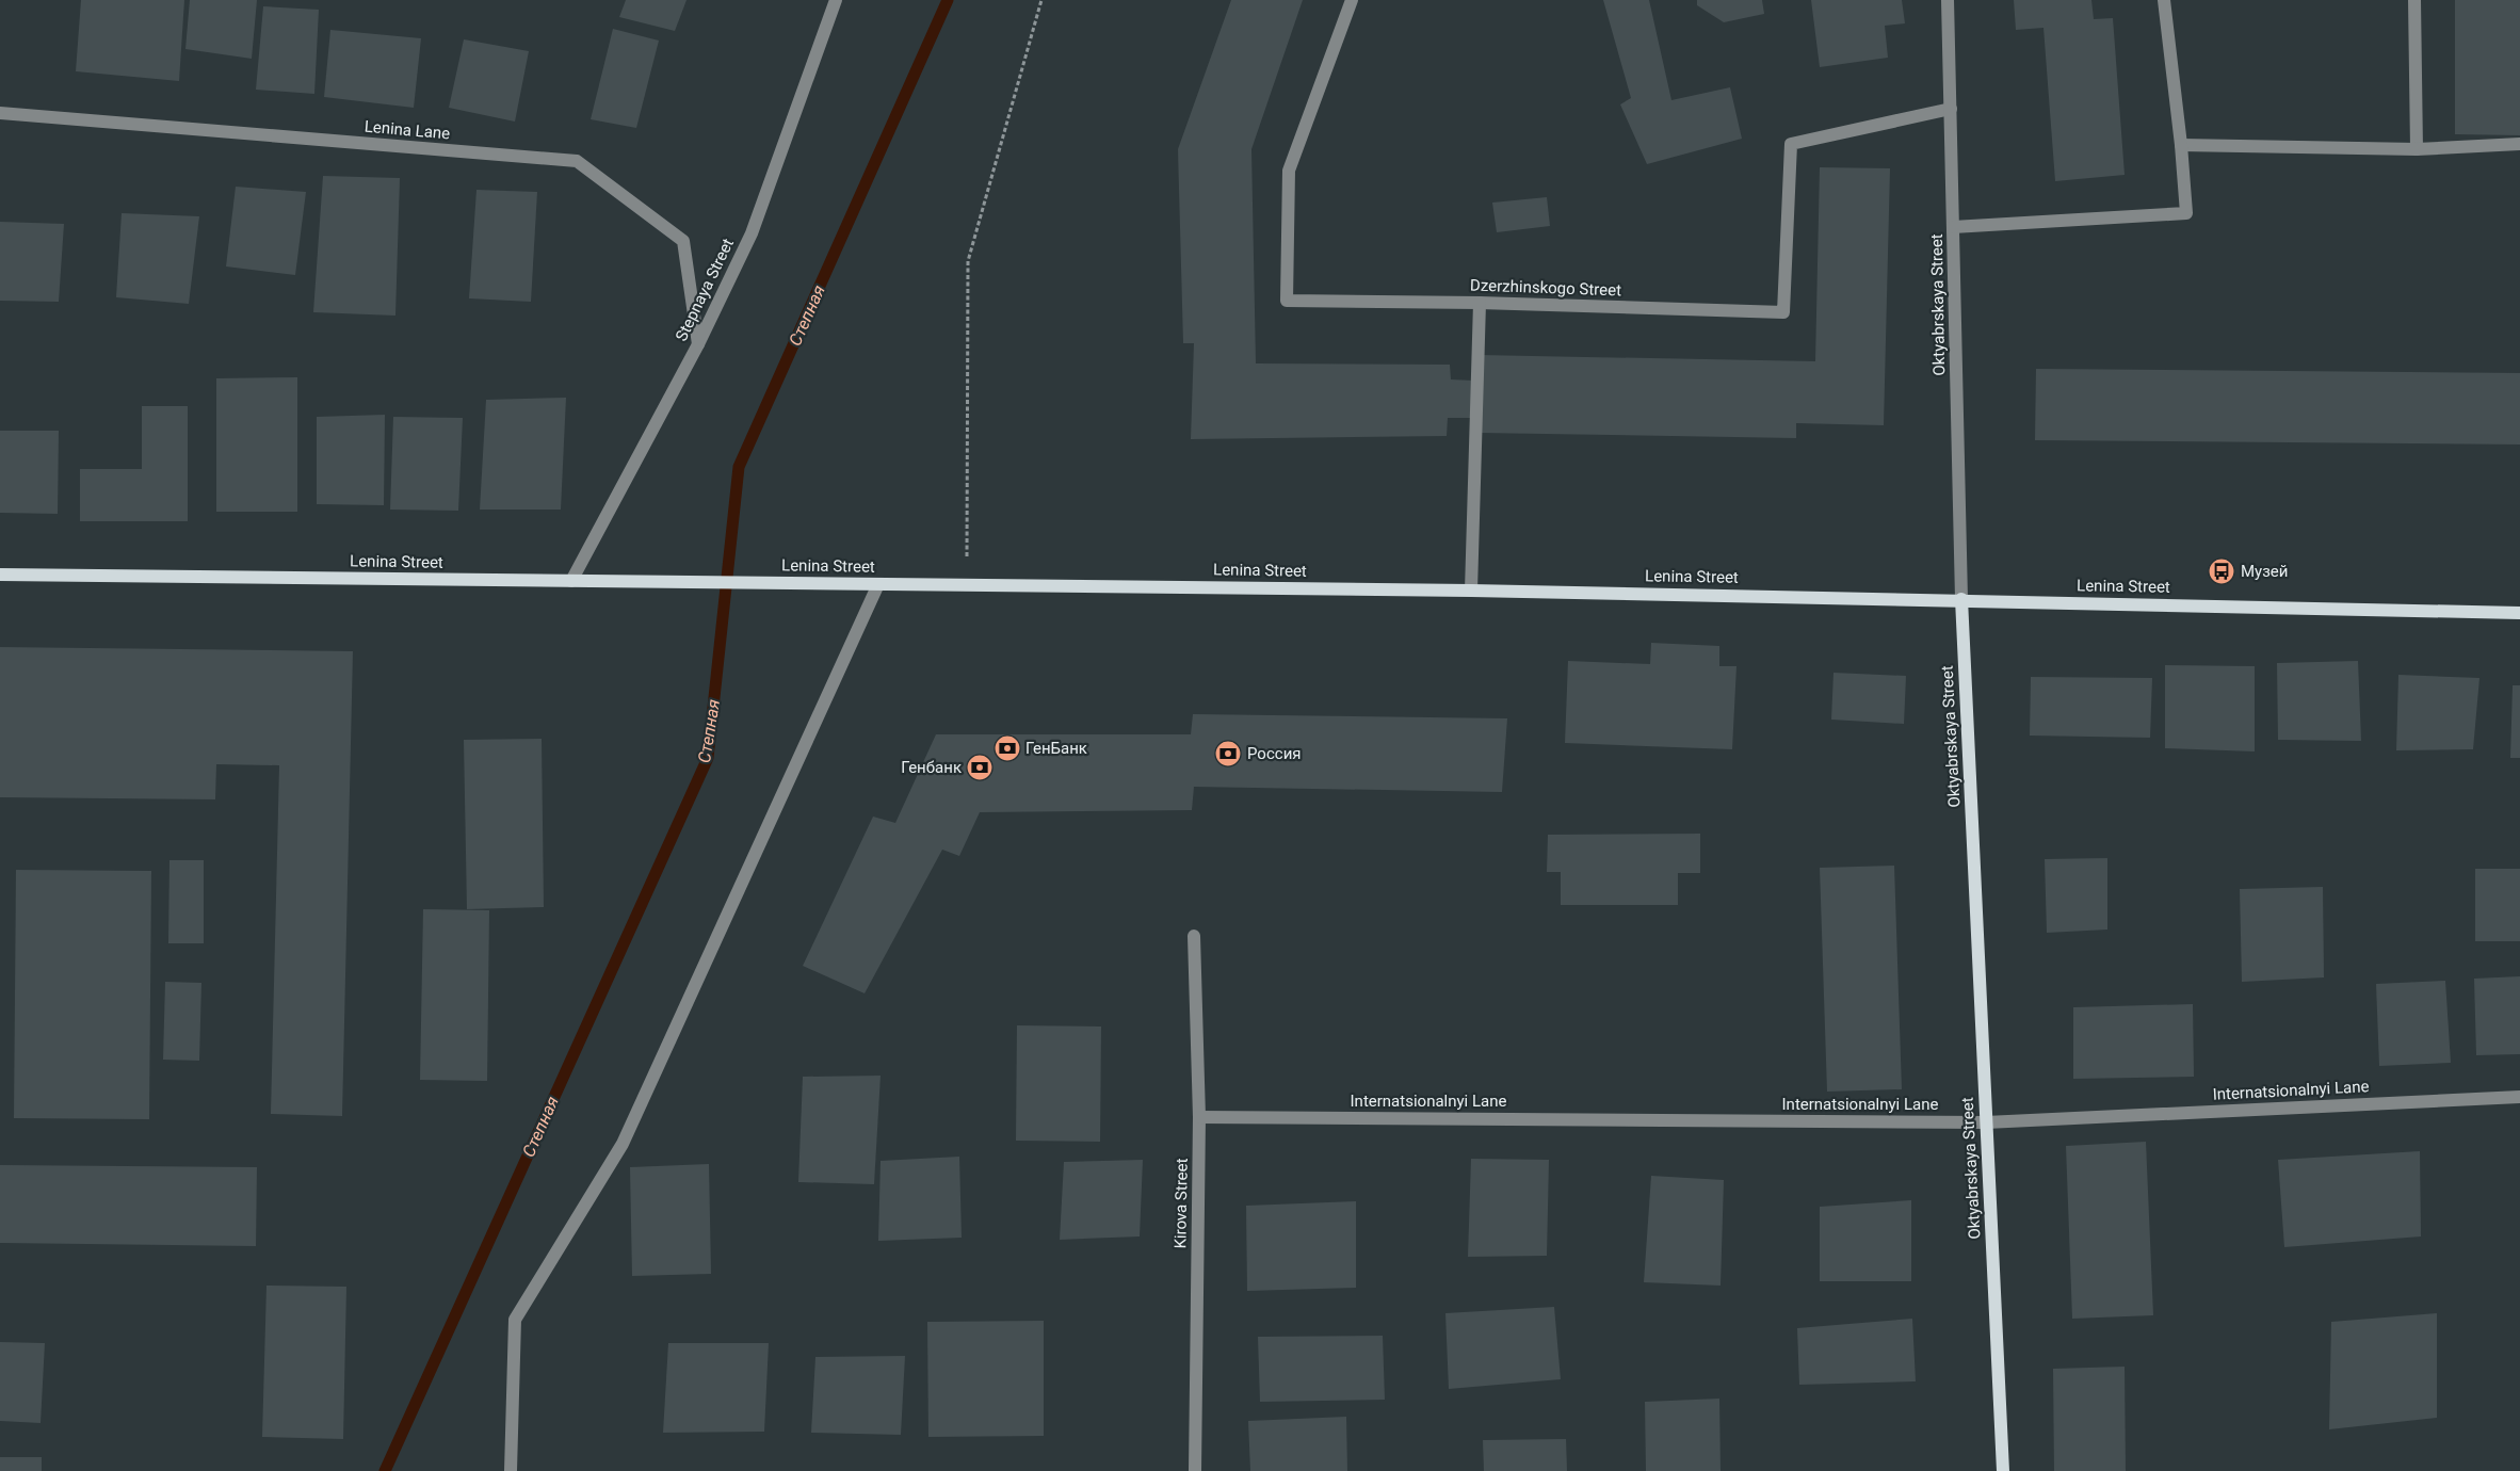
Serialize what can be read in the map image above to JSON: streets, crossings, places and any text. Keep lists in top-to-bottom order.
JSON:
{
  "streets": {
    "main road": ["Oktyabrskaya Street", "Lenina Street"],
    "street": [
      "Lenina Lane",
      "Dzerzhinskogo Street",
      "Stepnaya Street",
      "Internatsionalnyi Lane",
      "Kirova Street"
    ]
  },
  "crossings": [
    ["Lenina Lane", "Stepnaya Street"],
    ["Dzerzhinskogo Street", "Oktyabrskaya Street"],
    ["Stepnaya Street", "Lenina Street"],
    ["Oktyabrskaya Street", "Lenina Street"],
    ["Oktyabrskaya Street", "Internatsionalnyi Lane"],
    ["Internatsionalnyi Lane", "Kirova Street"]
  ],
  "water": ["Степная"],
  "places": {
    "bus stop": ["Музей"],
    "bank": ["ГенБанк", "Россия", "Генбанк"]
  }
}
